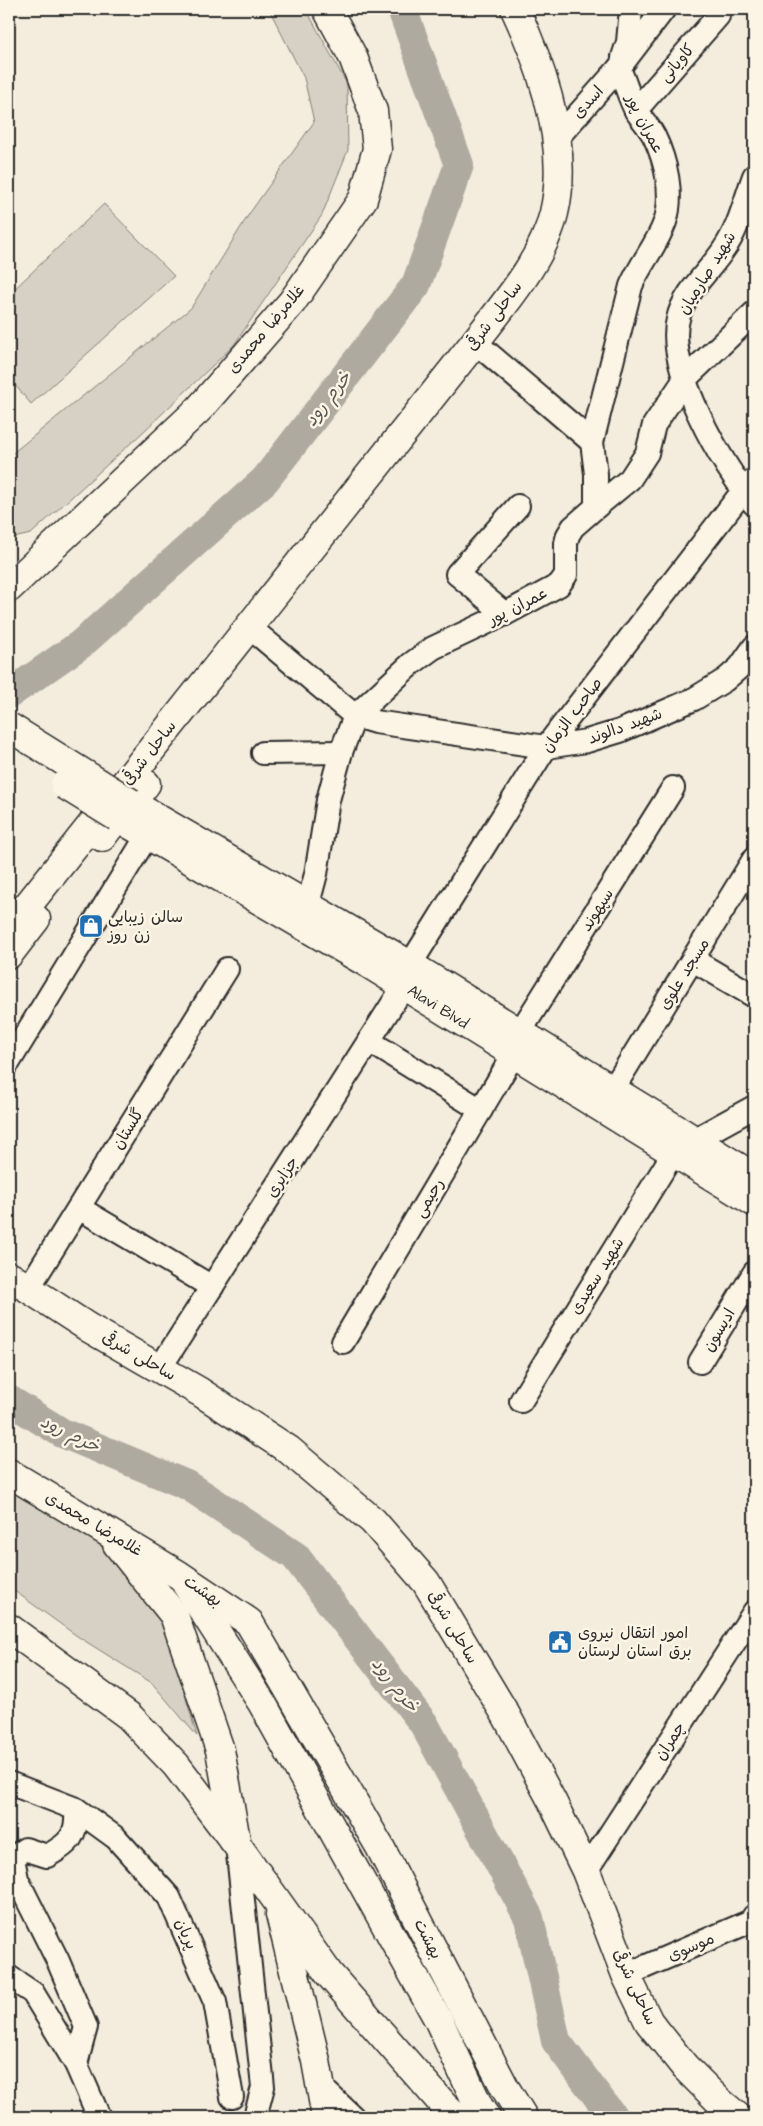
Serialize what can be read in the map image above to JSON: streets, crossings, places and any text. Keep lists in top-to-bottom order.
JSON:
{
  "streets": {
    "main road": [
      "ساحلی شرقی",
      "غلامرضا محمدی",
      "ساحل شرقی",
      "Alavi Blvd",
      "بهشت"
    ],
    "street": [
      "کاویانی",
      "اسدی",
      "عمران پور",
      "شهید صارمیان",
      "صاحب الزمان",
      "شهید دالوند",
      "سپهوند",
      "مسجد علوی",
      "گلستان",
      "جزایری",
      "رحیمی",
      "شهید سعیدی",
      "ادیسون",
      "چمران",
      "پریان",
      "موسوی"
    ]
  },
  "crossings": [
    ["کاویانی", "عمران پور"],
    ["اسدی", "عمران پور"],
    ["اسدی", "ساحلی شرقی"],
    ["عمران پور", "شهید دالوند"],
    ["عمران پور", "Alavi Blvd"],
    ["شهید صارمیان", "صاحب الزمان"],
    ["ساحلی شرقی", "ساحل شرقی"],
    ["ساحلی شرقی", "گلستان"],
    ["ساحلی شرقی", "جزایری"],
    ["ساحلی شرقی", "چمران"],
    ["ساحلی شرقی", "موسوی"],
    ["غلامرضا محمدی", "بهشت"],
    ["صاحب الزمان", "شهید دالوند"],
    ["صاحب الزمان", "Alavi Blvd"],
    ["صاحب الزمان", "جزایری"],
    ["سپهوند", "Alavi Blvd"],
    ["سپهوند", "رحیمی"],
    ["مسجد علوی", "Alavi Blvd"],
    ["Alavi Blvd", "جزایری"],
    ["Alavi Blvd", "رحیمی"],
    ["Alavi Blvd", "شهید سعیدی"]
  ],
  "water": ["خرم رود"],
  "places": {
    "shop": ["سالن زیبایی زن روز"],
    "public building": ["امور انتقال نیروی برق استان لرستان"]
  }
}
